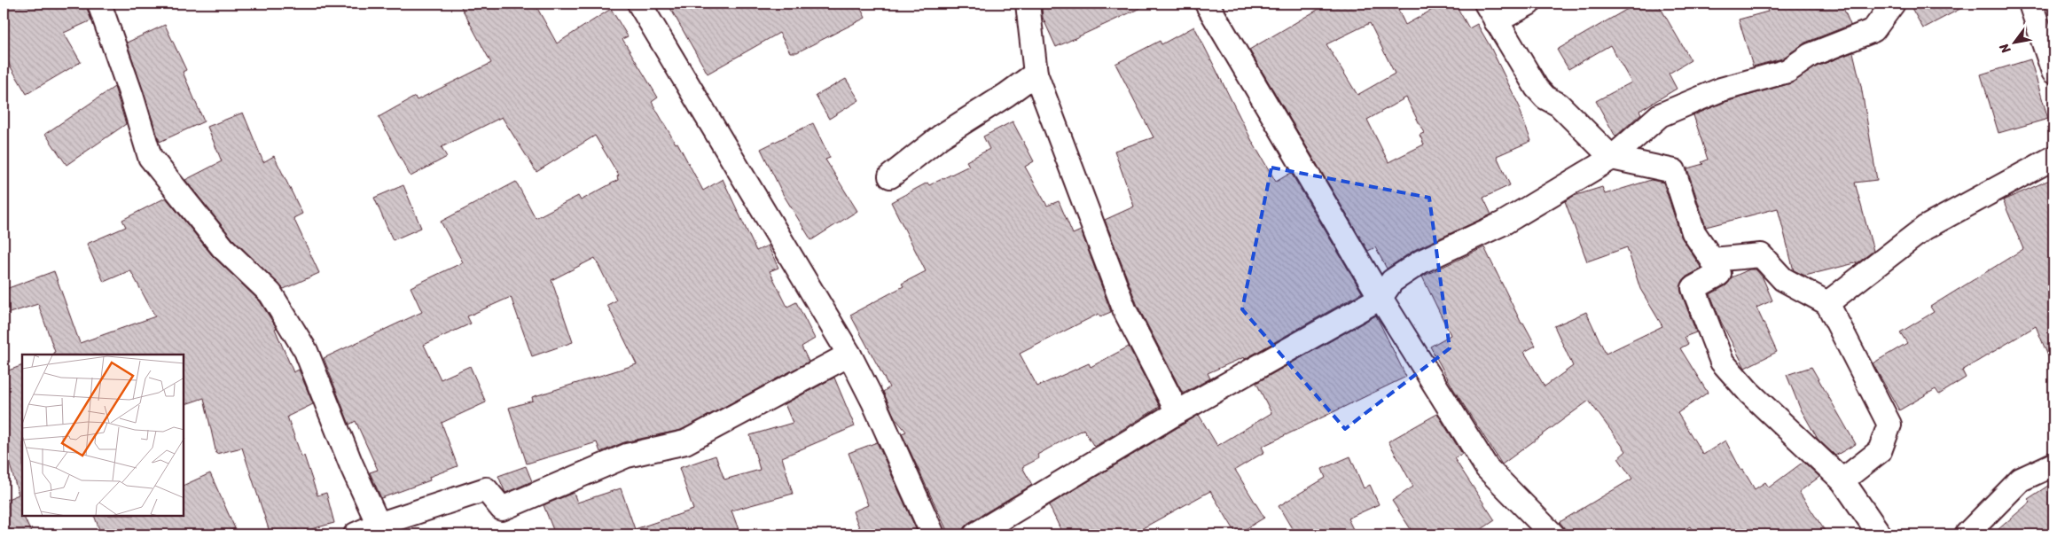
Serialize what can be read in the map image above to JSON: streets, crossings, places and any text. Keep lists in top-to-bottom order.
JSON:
{
  "north": "bottom left"
}
